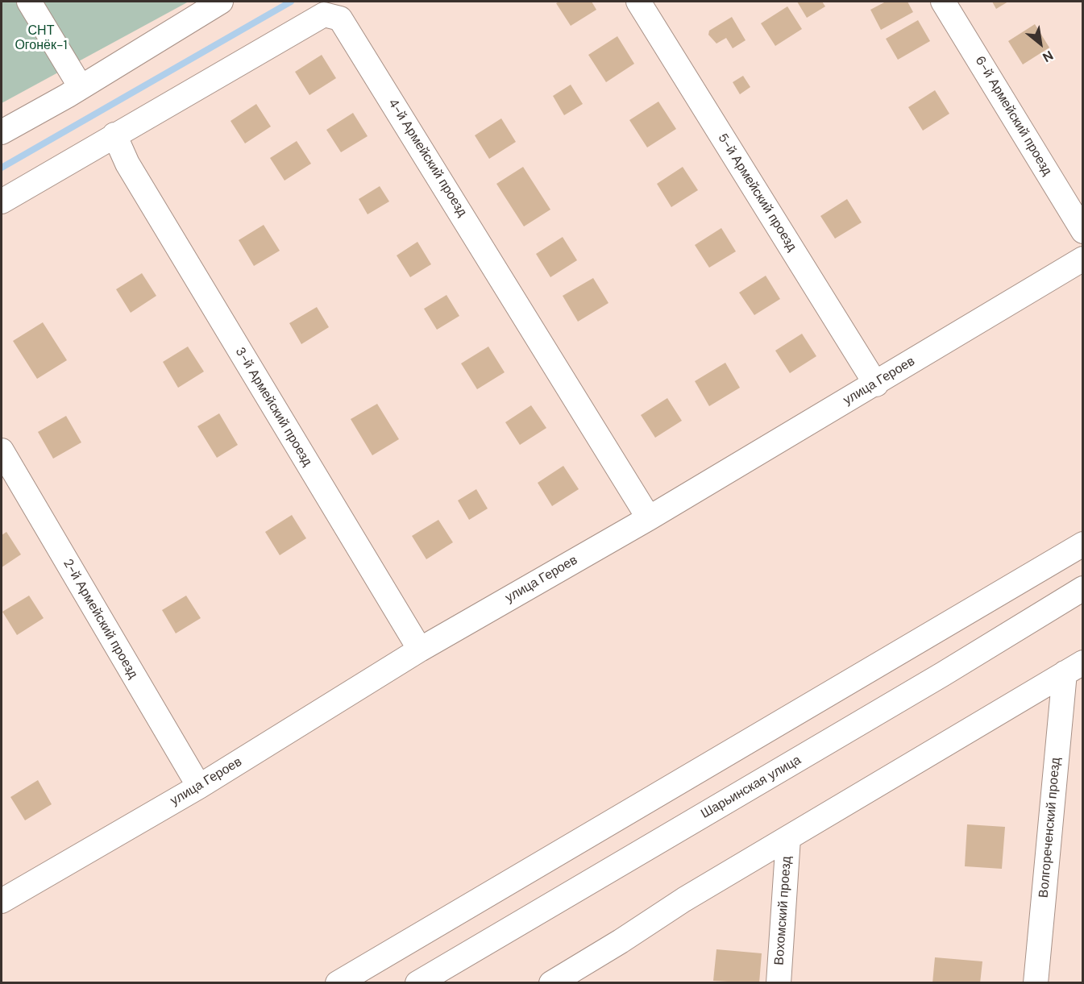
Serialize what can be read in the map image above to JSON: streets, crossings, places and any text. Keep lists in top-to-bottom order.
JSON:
{
  "streets": {
    "street": [
      "6-й Армейский проезд",
      "4-й Армейский проезд",
      "5-й Армейский проезд",
      "улица Героев",
      "3-й Армейский проезд",
      "2-й Армейский проезд",
      "Шарьинская улица",
      "Волгореченский проезд",
      "Вохомский проезд"
    ]
  },
  "crossings": [
    ["4-й Армейский проезд", "улица Героев"],
    ["4-й Армейский проезд", "3-й Армейский проезд"],
    ["5-й Армейский проезд", "улица Героев"],
    ["улица Героев", "3-й Армейский проезд"],
    ["улица Героев", "2-й Армейский проезд"]
  ],
  "parks": ["СНТ Огонёк-1"],
  "north": "bottom right"
}
